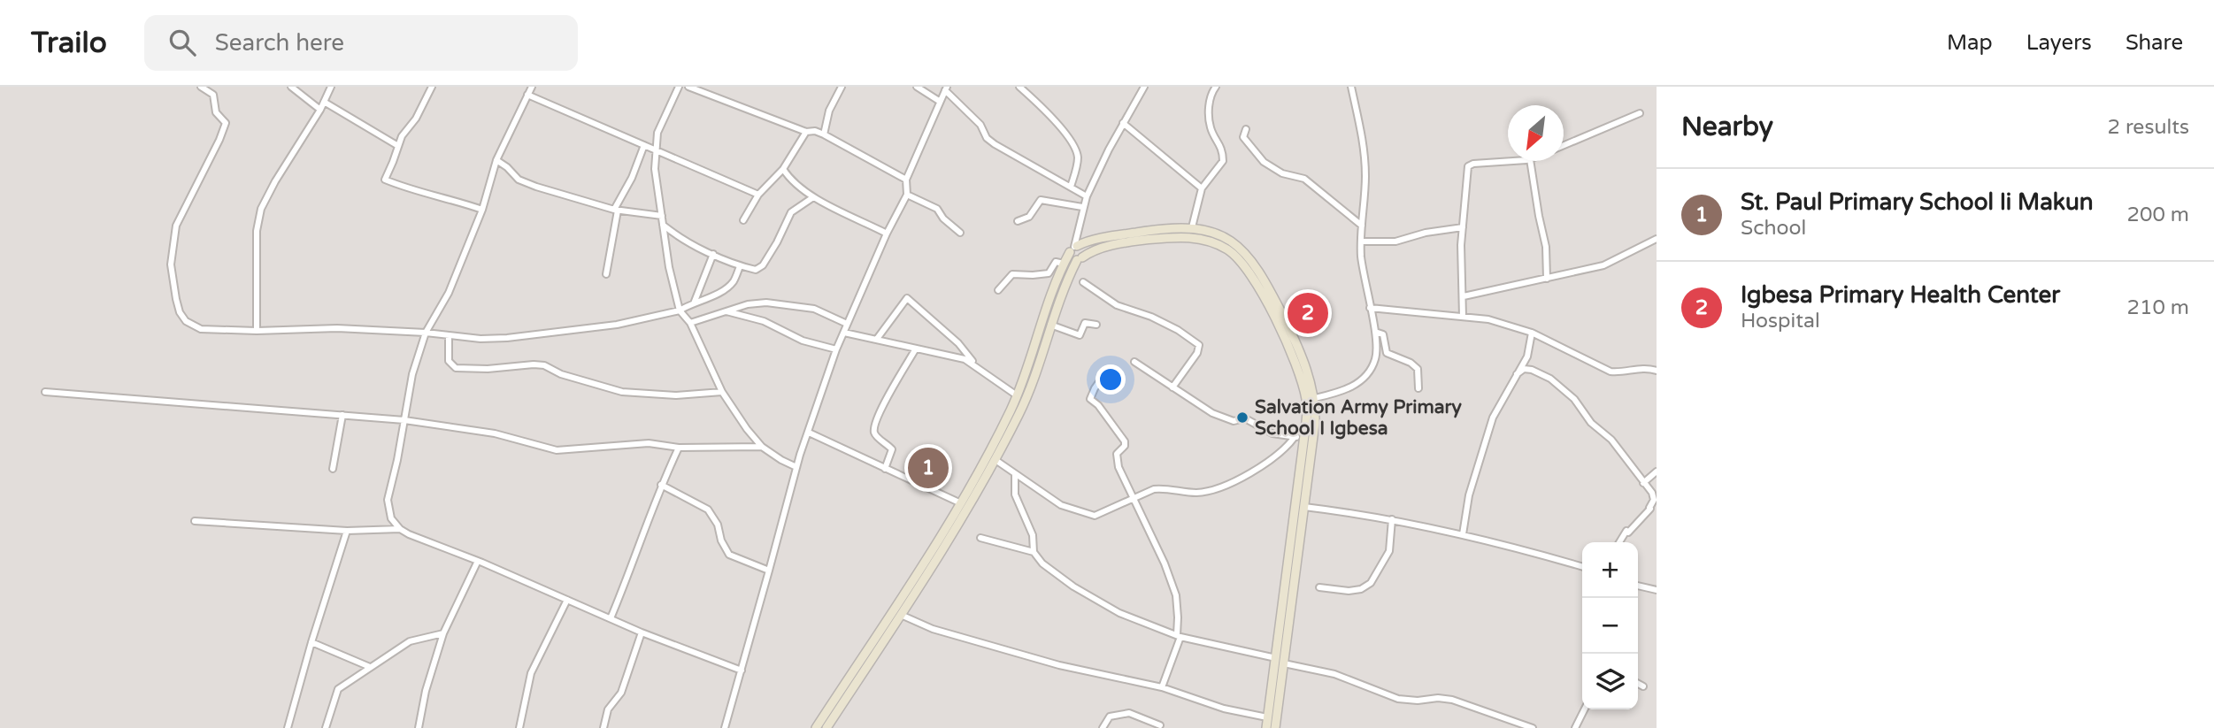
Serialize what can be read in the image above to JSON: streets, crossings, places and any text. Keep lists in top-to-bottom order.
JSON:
{
  "places": ["Salvation Army Primary School I Igbesa"],
  "north": "bottom left",
  "page": {
    "header": "Trailo",
    "search": "Search here",
    "nav": ["Map", "Layers", "Share"],
    "heading": ["Nearby", "2 results"],
    "list": [
      {
        "mark": "1",
        "name": "St. Paul Primary School Ii Makun",
        "note": "School",
        "value": "200 m"
      },
      {
        "mark": "2",
        "name": "Igbesa Primary Health Center",
        "note": "Hospital",
        "value": "210 m"
      }
    ],
    "pins": ["2", "1"],
    "map_buttons": ["+", "−"]
  }
}
